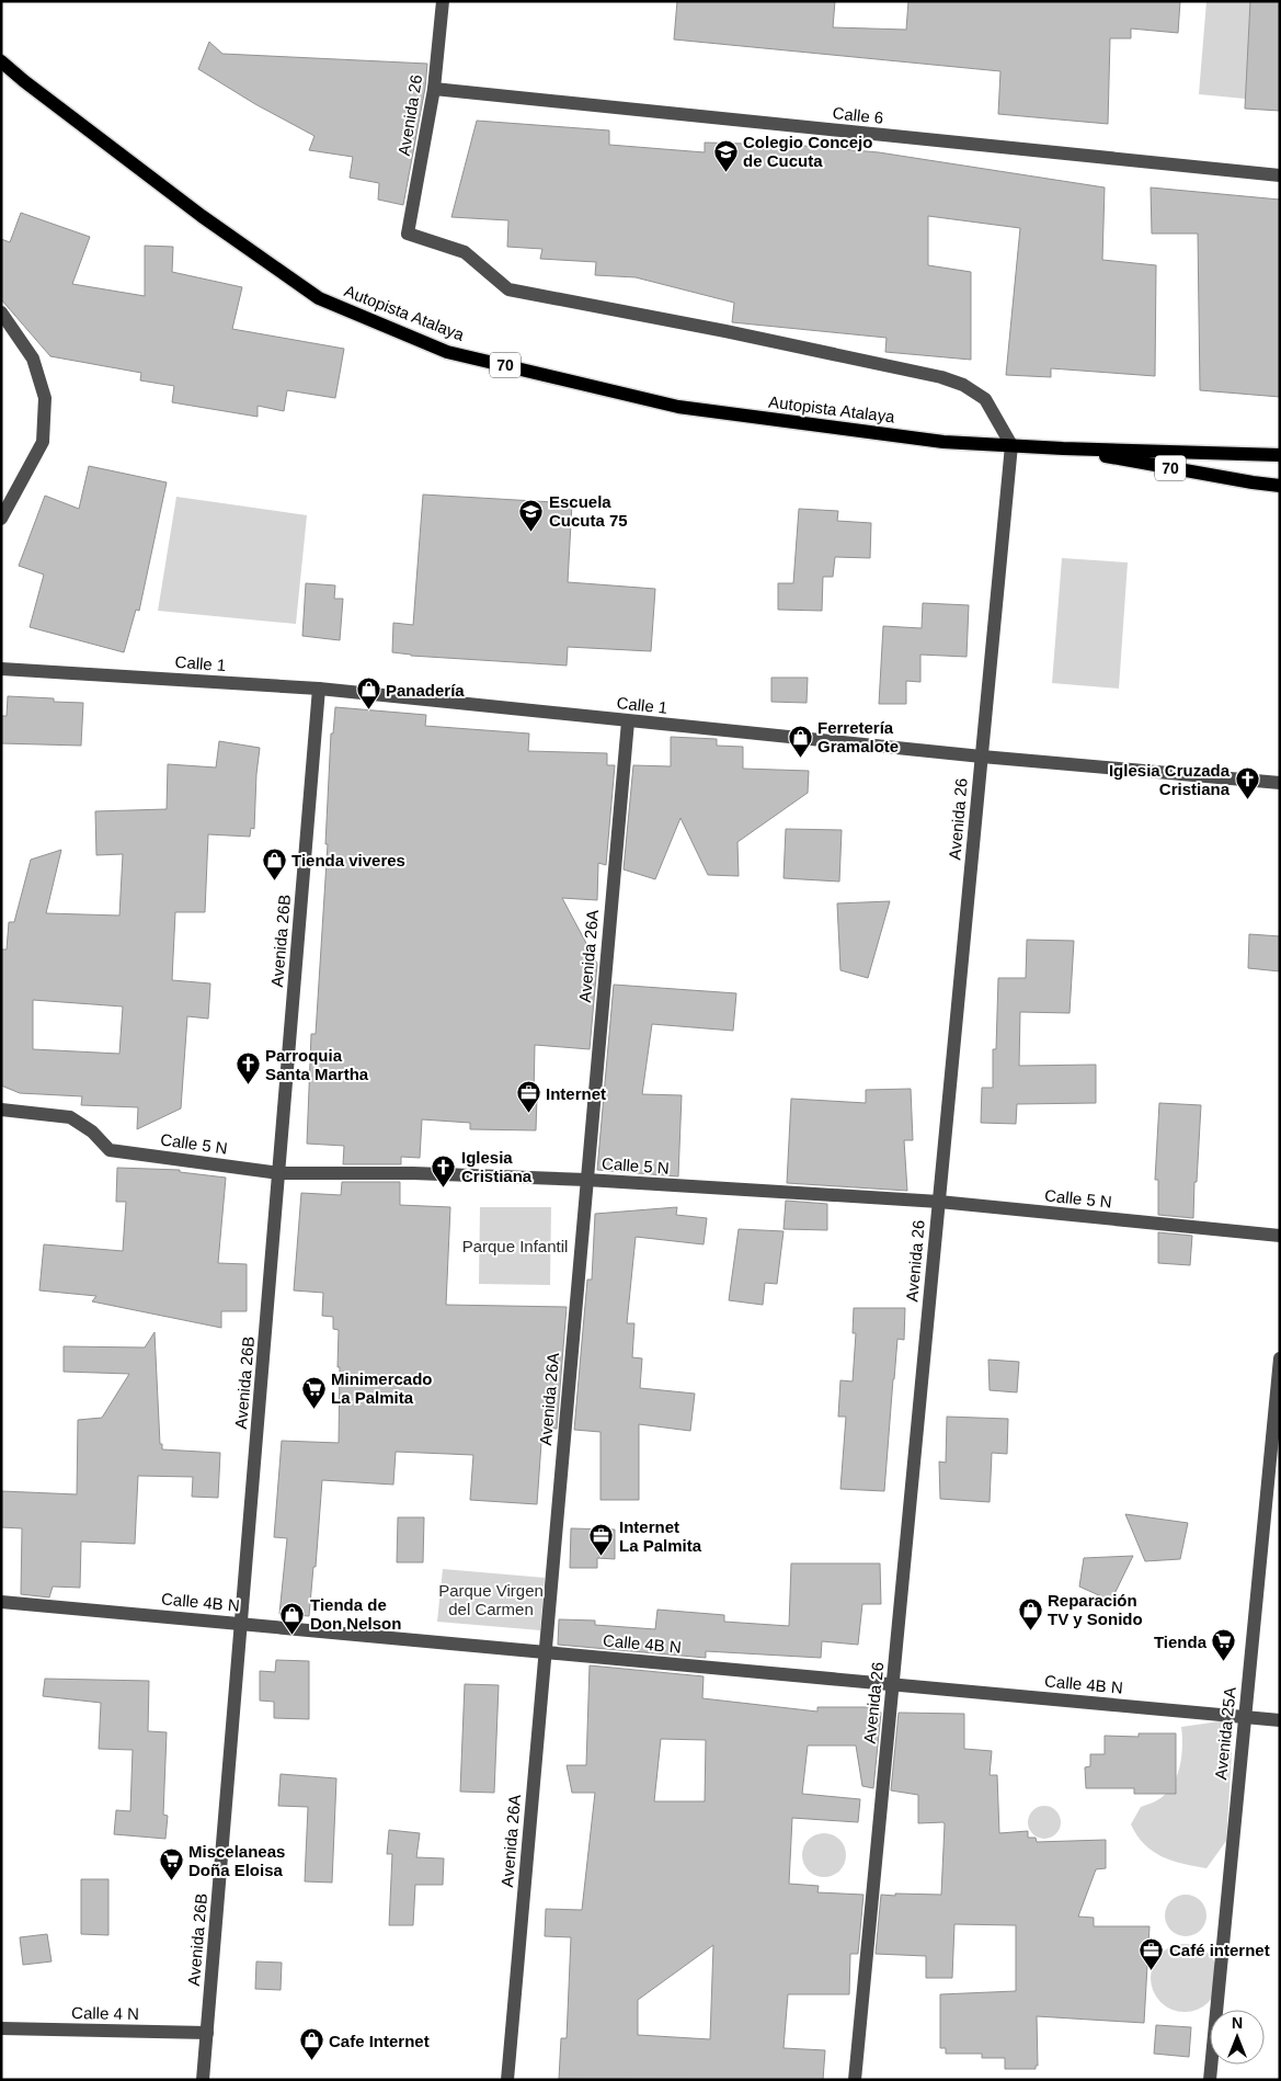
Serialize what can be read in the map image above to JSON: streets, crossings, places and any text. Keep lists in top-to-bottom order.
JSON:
{
  "streets": {
    "main road": ["Autopista Atalaya", "70"],
    "street": [
      "Avenida 26",
      "Calle 6",
      "Calle 1",
      "Avenida 26B",
      "Avenida 26A",
      "Calle 5 N",
      "Calle 4B N",
      "Avenida 25A",
      "Calle 4 N"
    ]
  },
  "crossings": [
    ["Avenida 26", "Calle 6"],
    ["Avenida 26", "Autopista Atalaya"],
    ["Avenida 26", "Calle 1"],
    ["Avenida 26", "Calle 5 N"],
    ["Avenida 26", "Calle 4B N"],
    ["Calle 1", "Avenida 26B"],
    ["Calle 1", "Avenida 26A"],
    ["Avenida 26B", "Calle 5 N"],
    ["Avenida 26B", "Calle 4B N"],
    ["Avenida 26B", "Calle 4 N"],
    ["Avenida 26A", "Calle 5 N"],
    ["Avenida 26A", "Calle 4B N"],
    ["Calle 4B N", "Avenida 25A"]
  ],
  "parks": ["Parque Infantil", "Parque Virgen del Carmen"],
  "places": {
    "school or university": ["Colegio Concejo de Cucuta", "Escuela Cucuta 75"],
    "shop": [
      "Panadería",
      "Ferretería Gramalote",
      "Tienda viveres",
      "Reparación TV y Sonido",
      "Tienda de Don Nelson",
      "Cafe Internet"
    ],
    "church": ["Iglesia Cruzada Cristiana", "Parroquia Santa Martha", "Iglesia Cristiana"],
    "office": ["Internet", "Internet La Palmita", "Café internet"],
    "supermarket": ["Minimercado La Palmita", "Tienda", "Miscelaneas Doña Eloisa"]
  },
  "north": "top"
}
